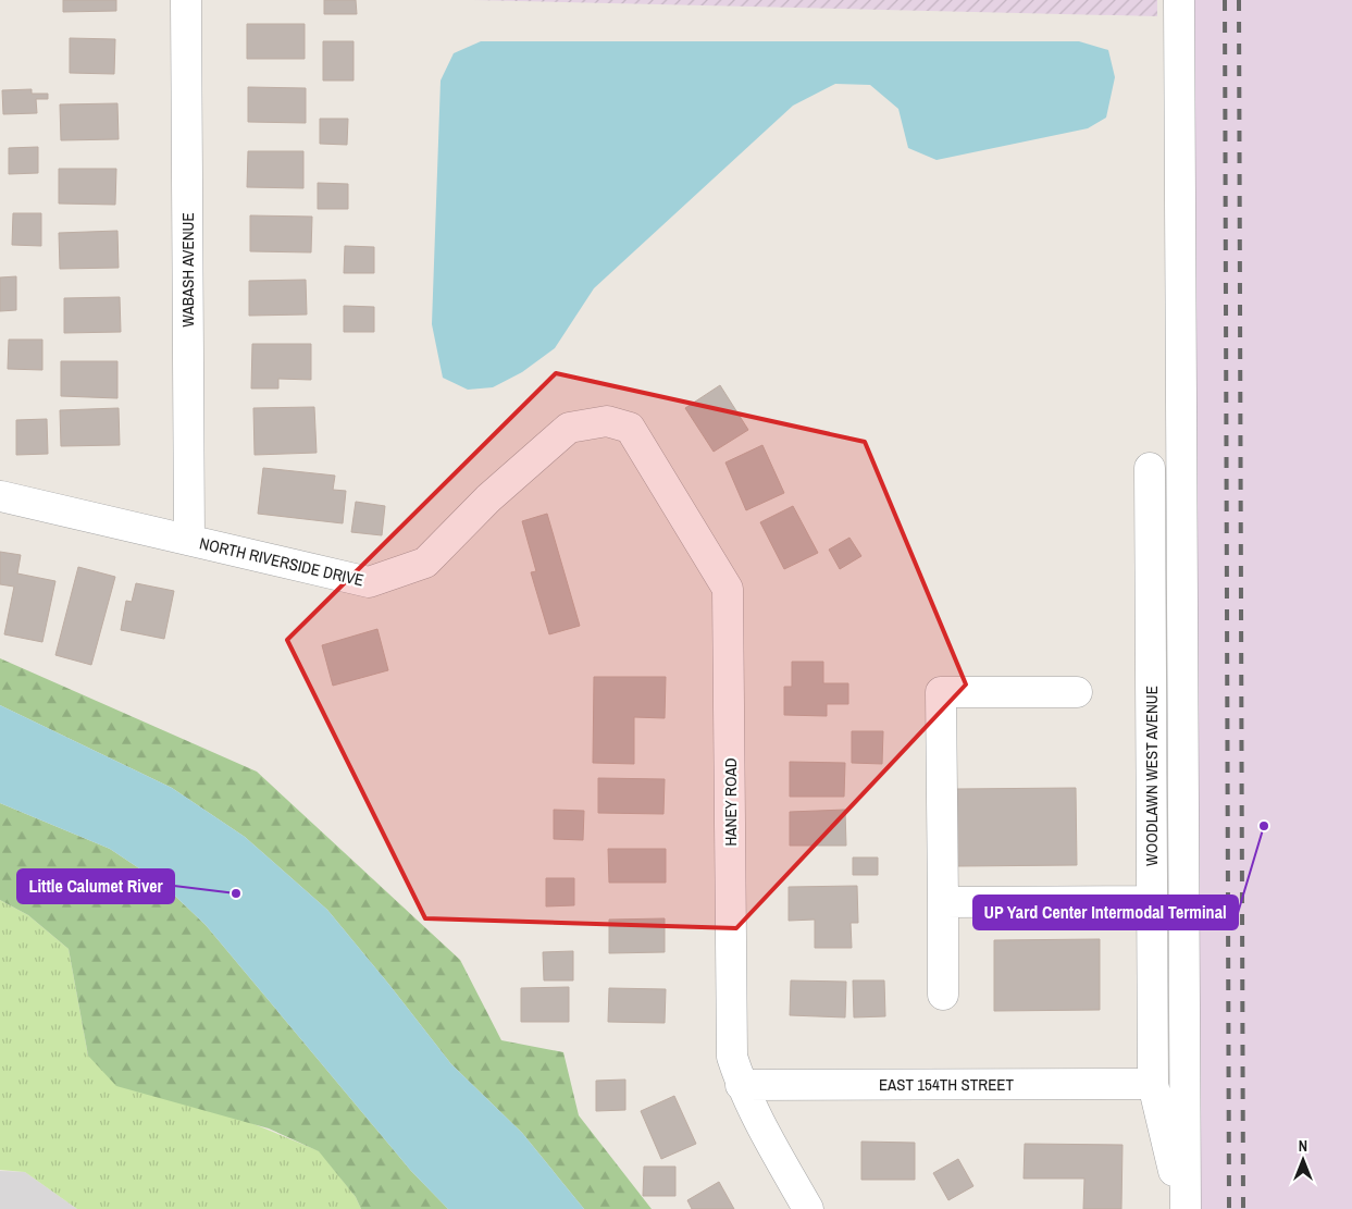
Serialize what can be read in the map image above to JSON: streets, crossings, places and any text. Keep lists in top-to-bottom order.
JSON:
{
  "streets": {
    "street": [
      "WABASH AVENUE",
      "NORTH RIVERSIDE DRIVE",
      "WOODLAWN WEST AVENUE",
      "HANEY ROAD",
      "EAST 154TH STREET"
    ]
  },
  "crossings": [
    ["WABASH AVENUE", "NORTH RIVERSIDE DRIVE"],
    ["NORTH RIVERSIDE DRIVE", "HANEY ROAD"],
    ["WOODLAWN WEST AVENUE", "EAST 154TH STREET"],
    ["HANEY ROAD", "EAST 154TH STREET"]
  ],
  "places": ["UP Yard Center Intermodal Terminal", "Little Calumet River"],
  "north": "top"
}
